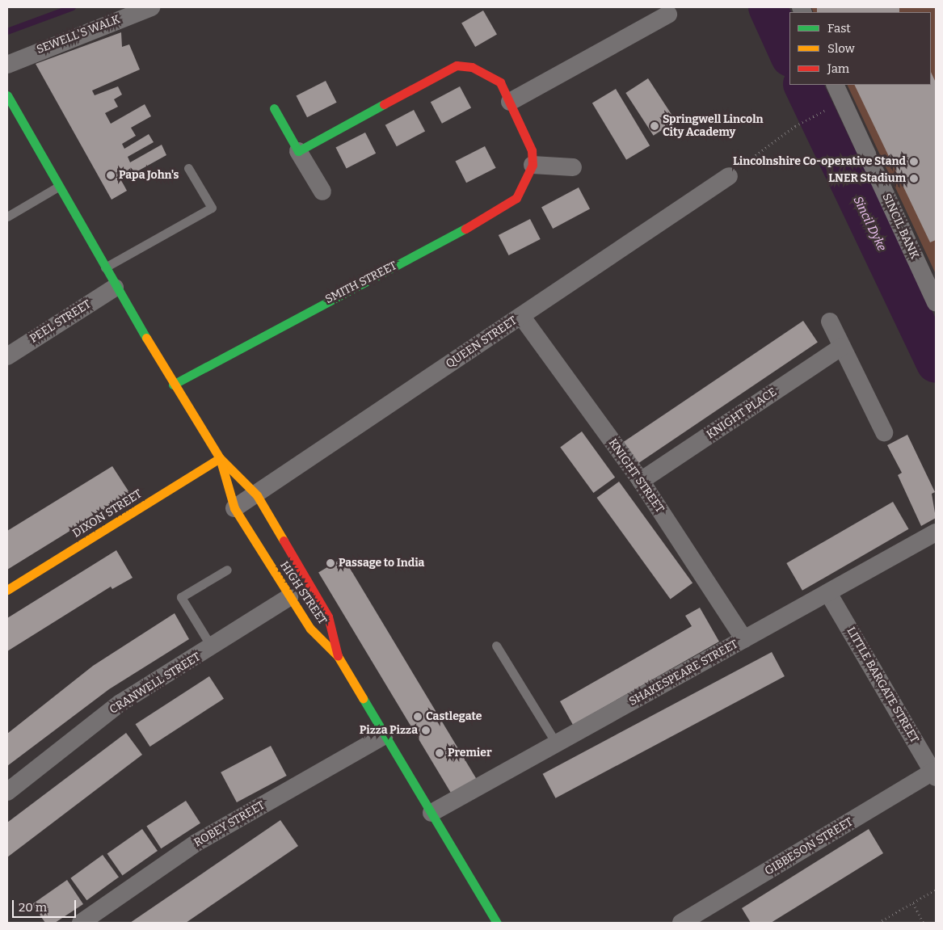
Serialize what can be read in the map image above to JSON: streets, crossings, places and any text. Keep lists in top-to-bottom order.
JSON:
{
  "streets": {
    "street": [
      "SEWELL'S WALK",
      "SINCIL BANK",
      "SMITH STREET",
      "PEEL STREET",
      "QUEEN STREET",
      "KNIGHT PLACE",
      "KNIGHT STREET",
      "DIXON STREET",
      "HIGH STREET",
      "SHAKESPEARE STREET",
      "CRANWELL STREET",
      "LITTLE BARGATE STREET",
      "ROBEY STREET",
      "GIBBESON STREET"
    ]
  },
  "crossings": [
    ["QUEEN STREET", "KNIGHT STREET"],
    ["QUEEN STREET", "HIGH STREET"],
    ["KNIGHT PLACE", "KNIGHT STREET"],
    ["KNIGHT STREET", "SHAKESPEARE STREET"],
    ["DIXON STREET", "HIGH STREET"],
    ["HIGH STREET", "CRANWELL STREET"],
    ["SHAKESPEARE STREET", "LITTLE BARGATE STREET"],
    ["LITTLE BARGATE STREET", "GIBBESON STREET"]
  ],
  "water": ["Sincil Dyke"],
  "places": [
    "Springwell Lincoln City Academy",
    "Lincolnshire Co-operative Stand",
    "Papa John's",
    "LNER Stadium",
    "Passage to India",
    "Castlegate",
    "Pizza Pizza",
    "Premier"
  ],
  "legend": ["Fast", "Slow", "Jam"],
  "scale_bar": "20 m"
}
